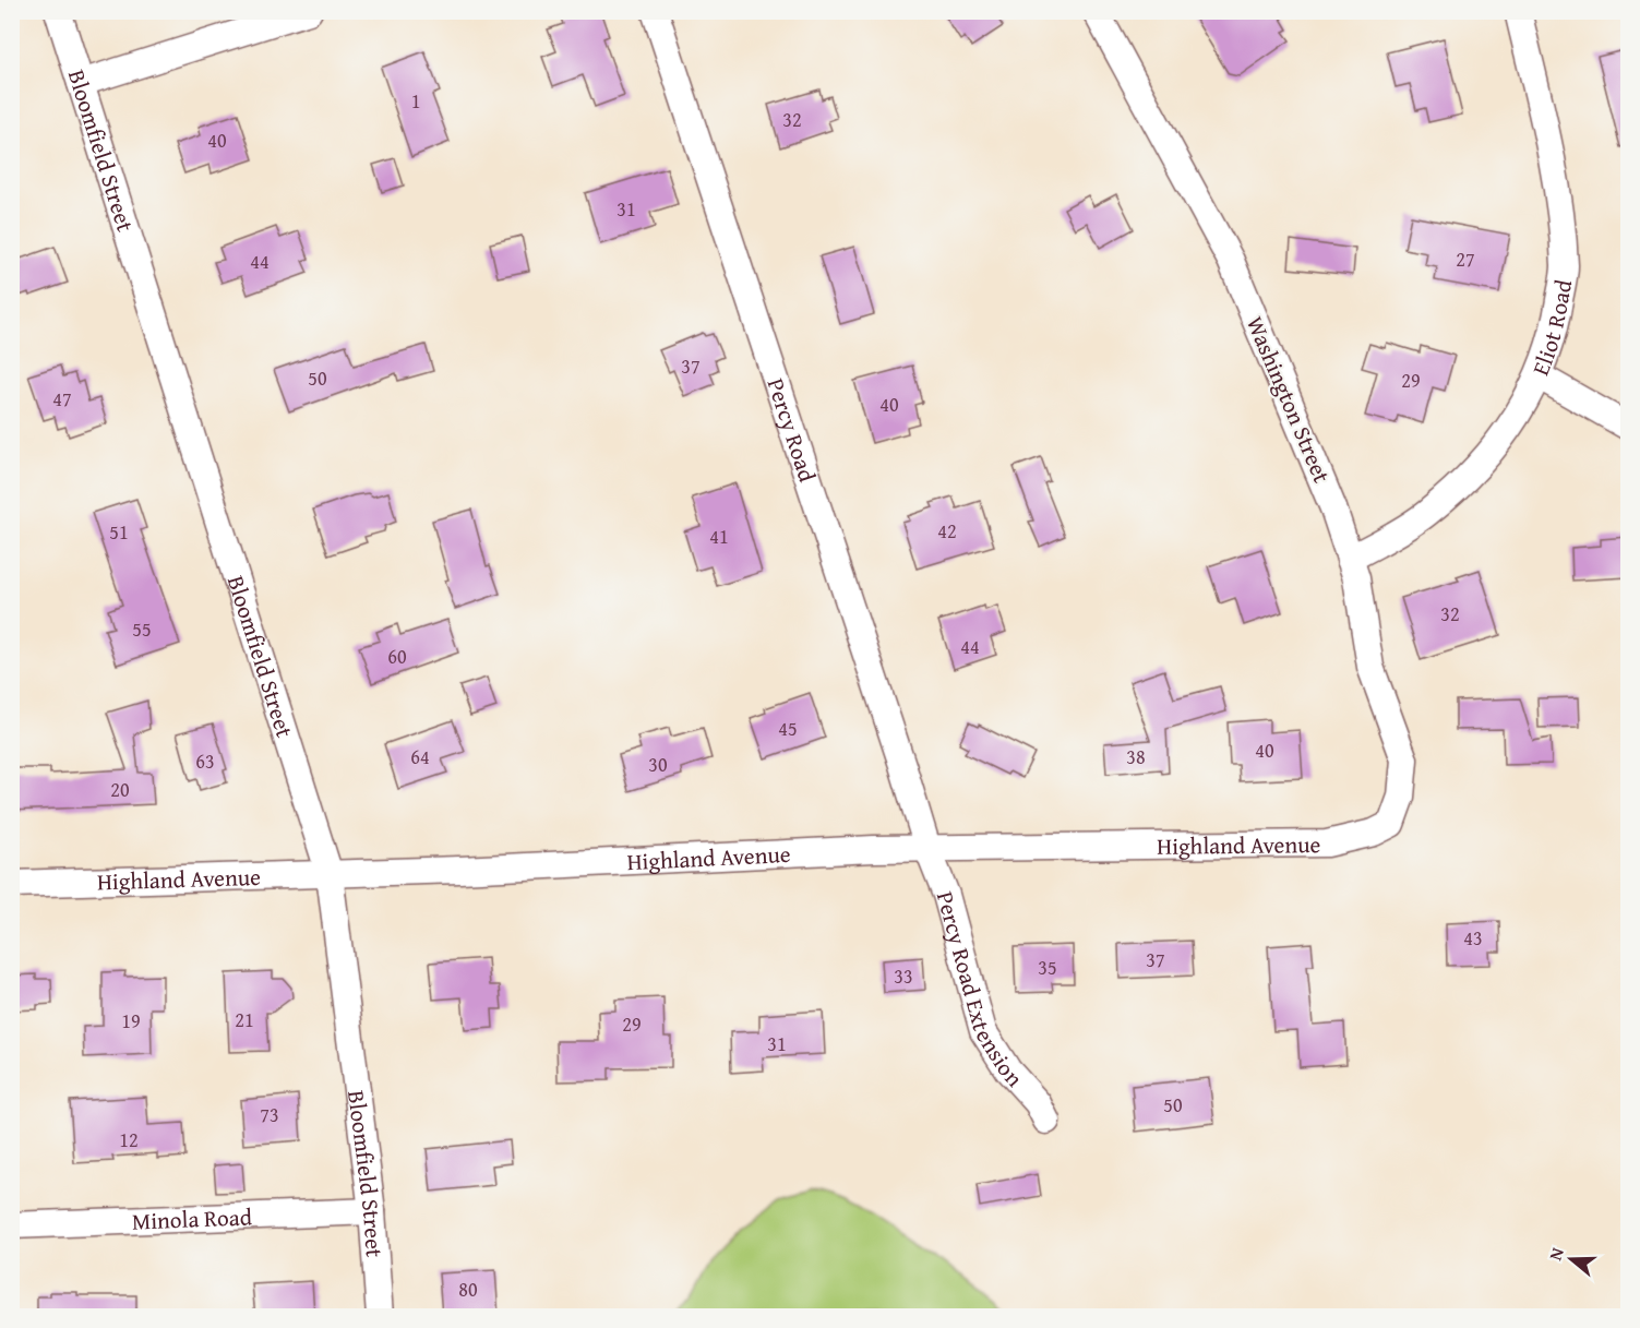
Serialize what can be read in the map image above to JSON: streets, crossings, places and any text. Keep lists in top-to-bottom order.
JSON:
{
  "streets": {
    "street": [
      "Bloomfield Street",
      "Eliot Road",
      "Washington Street",
      "Percy Road",
      "Highland Avenue",
      "Percy Road Extension",
      "Minola Road"
    ]
  },
  "crossings": [
    ["Bloomfield Street", "Highland Avenue"],
    ["Bloomfield Street", "Minola Road"],
    ["Eliot Road", "Washington Street"],
    ["Washington Street", "Highland Avenue"],
    ["Percy Road", "Highland Avenue"],
    ["Percy Road", "Percy Road Extension"],
    ["Highland Avenue", "Percy Road Extension"]
  ],
  "house_numbers": [
    "1",
    "32",
    "40",
    "31",
    "27",
    "44",
    "37",
    "50",
    "29",
    "47",
    "40",
    "42",
    "51",
    "41",
    "32",
    "55",
    "44",
    "60",
    "45",
    "40",
    "64",
    "38",
    "63",
    "30",
    "20",
    "43",
    "37",
    "35",
    "33",
    "21",
    "19",
    "29",
    "31",
    "50",
    "73",
    "12",
    "80"
  ],
  "north": "left"
}
